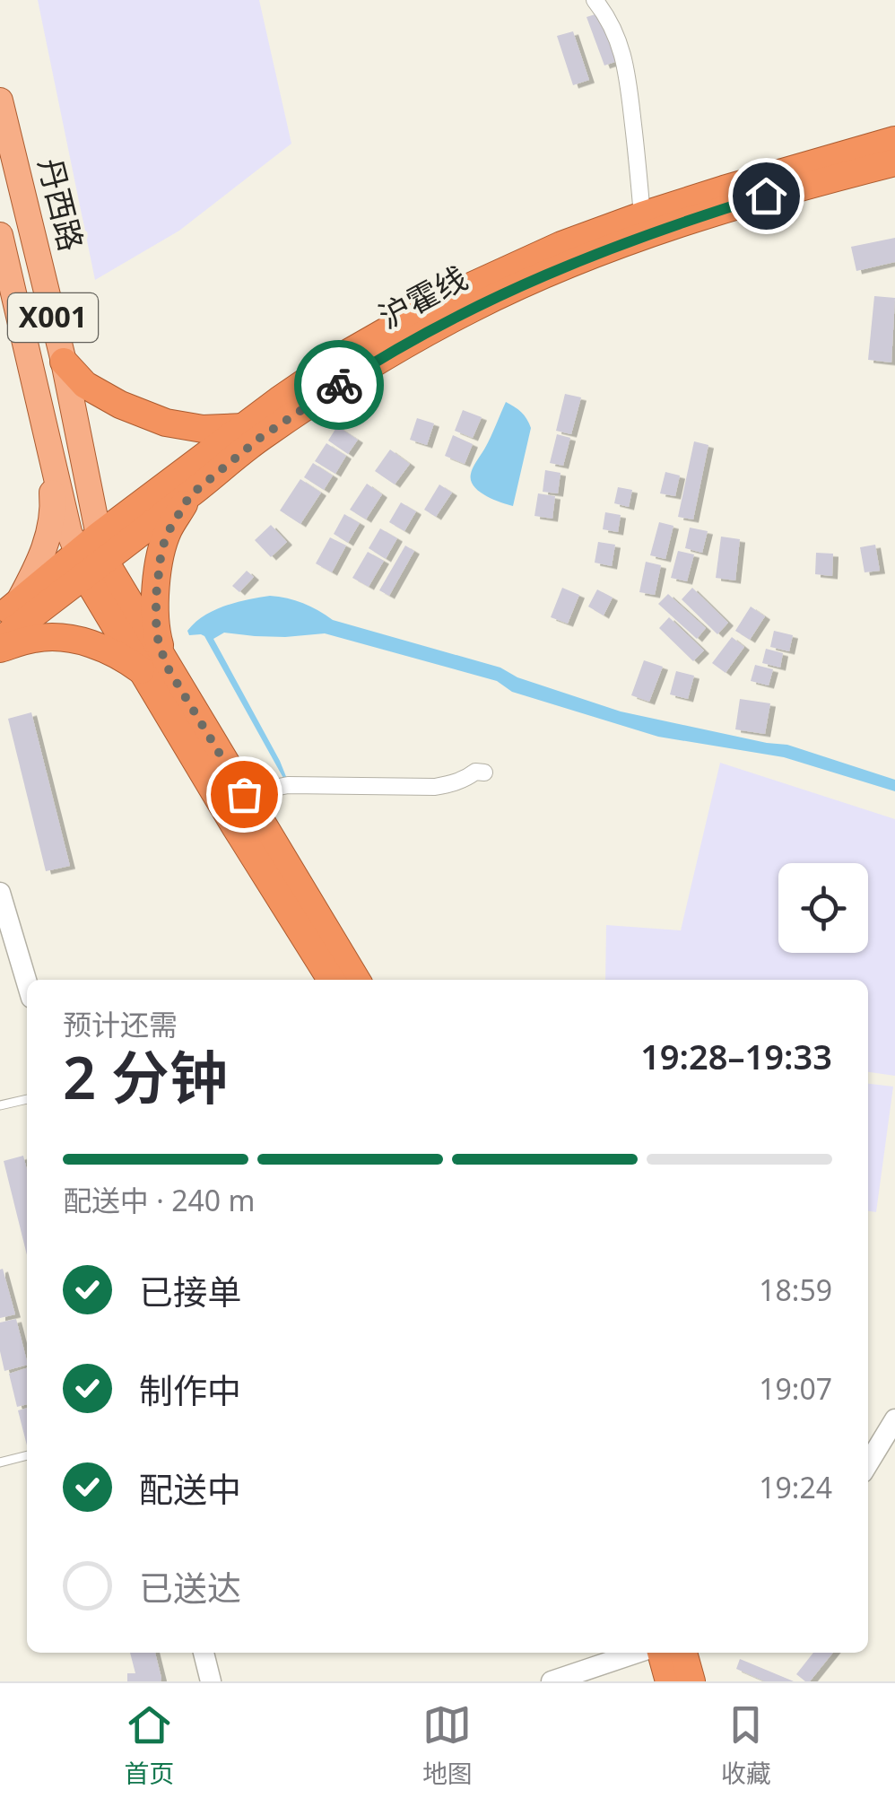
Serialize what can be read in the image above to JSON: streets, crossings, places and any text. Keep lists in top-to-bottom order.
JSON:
{
  "streets": {
    "highway": ["沪霍线"],
    "main road": ["丹西路", "X001"]
  },
  "crossings": [
    ["丹西路", "沪霍线"]
  ],
  "page": {
    "heading": ["2 分钟", "预计还需", "19:28–19:33"],
    "bar": "配送中 · 240 m",
    "list": [
      ["已接单", "18:59"],
      ["制作中", "19:07"],
      ["配送中", "19:24"],
      "已送达"
    ],
    "tabs": ["首页", "地图", "收藏"]
  }
}
